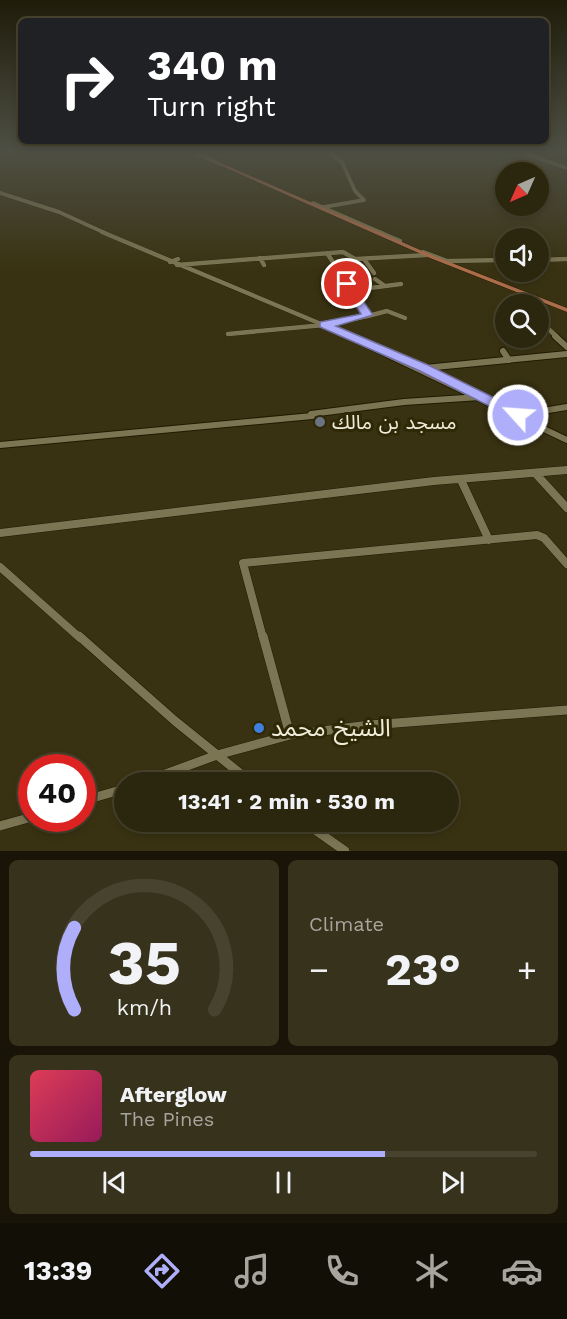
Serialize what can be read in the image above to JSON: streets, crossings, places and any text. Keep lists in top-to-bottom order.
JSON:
{
  "places": ["مسجد بن مالك", "الشيخ محمد"],
  "north": "bottom left",
  "page": {
    "turn": ["340 m", "Turn right"],
    "limit": "40",
    "trip": "13:41 · 2 min · 530 m",
    "tile": "Climate",
    "heat": ["−", "23°", "+"],
    "song": ["Afterglow", "The Pines"],
    "tabs": "13:39",
    "gauge": ["35", "km/h"]
  }
}
